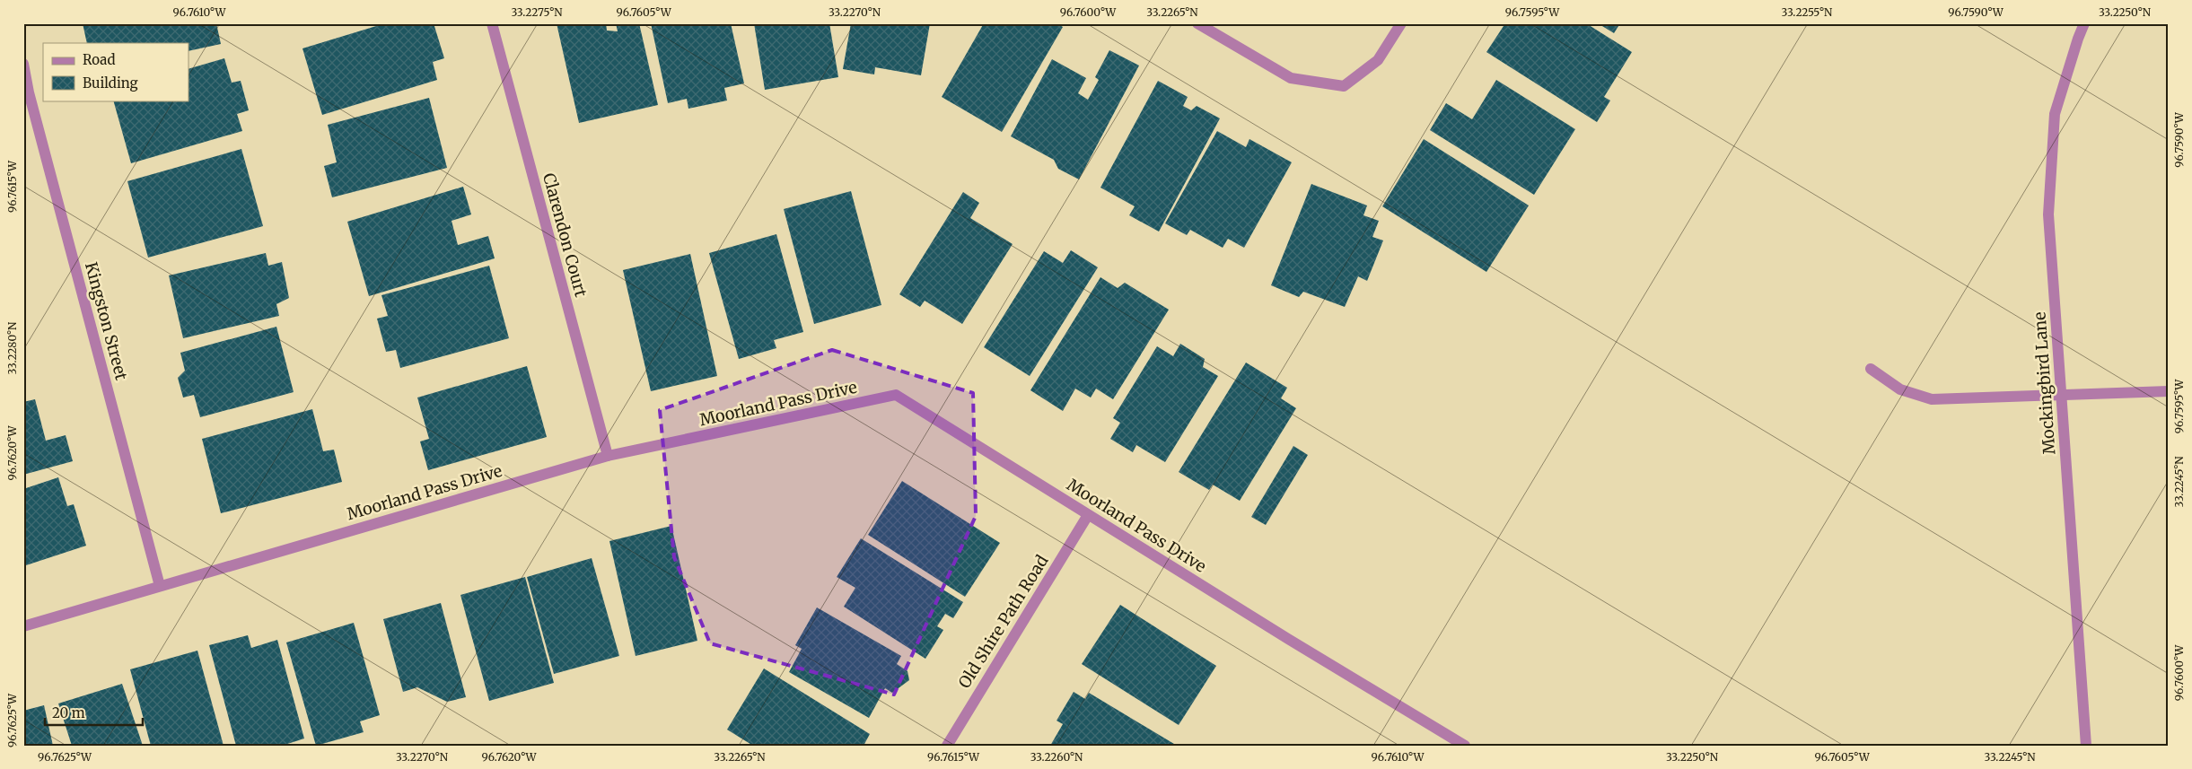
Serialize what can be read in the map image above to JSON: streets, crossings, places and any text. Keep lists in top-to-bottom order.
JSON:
{
  "streets": {
    "street": [
      "Clarendon Court",
      "Kingston Street",
      "Mockingbird Lane",
      "Moorland Pass Drive",
      "Old Shire Path Road"
    ]
  },
  "crossings": [
    ["Clarendon Court", "Moorland Pass Drive"],
    ["Kingston Street", "Moorland Pass Drive"],
    ["Moorland Pass Drive", "Old Shire Path Road"]
  ],
  "legend": ["Road", "Building"],
  "scale_bar": "20 m",
  "coordinates": [
    "96.7610°W",
    "33.2275°N",
    "96.7605°W",
    "33.2270°N",
    "96.7600°W",
    "33.2265°N",
    "96.7595°W",
    "33.2255°N",
    "96.7590°W",
    "33.2250°N",
    "96.7615°W",
    "33.2280°N",
    "96.7620°W",
    "33.2245°N",
    "96.7625°W",
    "33.2260°N"
  ]
}
